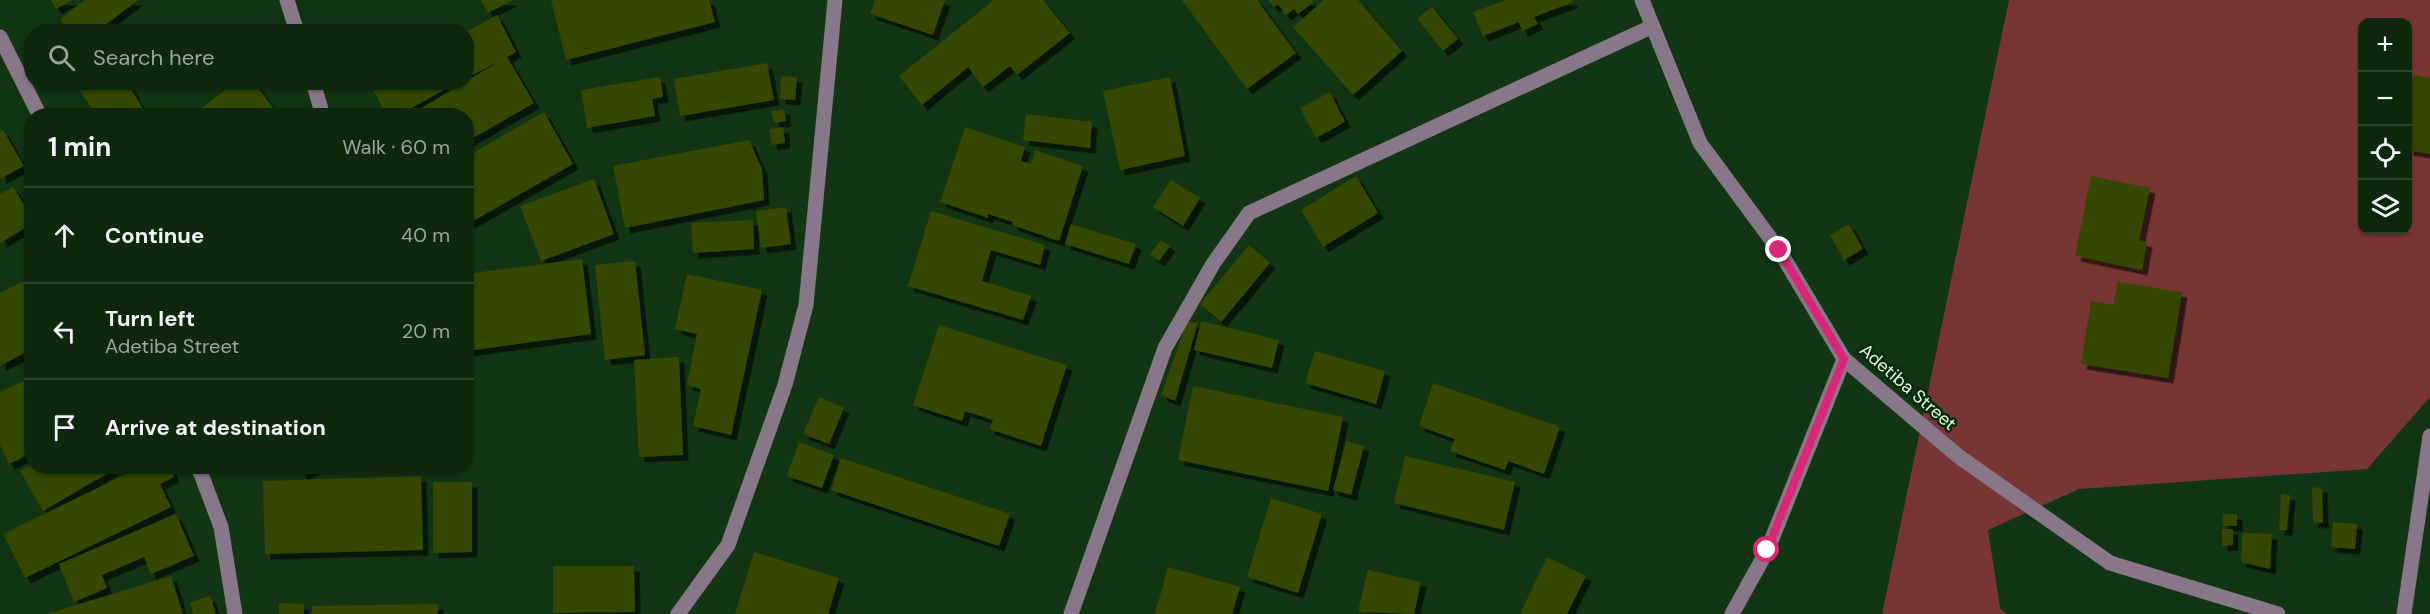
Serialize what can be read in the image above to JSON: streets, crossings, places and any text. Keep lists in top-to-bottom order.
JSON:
{
  "streets": {
    "street": ["Adetiba Street"]
  },
  "page": {
    "map_buttons": ["+", "−"],
    "search": "Search here",
    "heading": ["1 min", "Walk · 60 m"],
    "list": [
      ["Continue", "40 m"],
      ["Turn left", "Adetiba Street", "20 m"],
      "Arrive at destination"
    ]
  }
}
